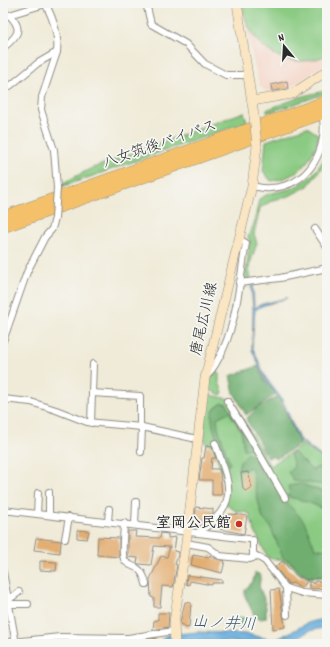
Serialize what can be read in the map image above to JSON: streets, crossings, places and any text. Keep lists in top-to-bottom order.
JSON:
{
  "streets": {
    "highway": ["八女筑後バイパス"],
    "main road": ["唐尾広川線"]
  },
  "water": ["山ノ井川"],
  "places": ["室岡公民館"],
  "north": "top"
}
